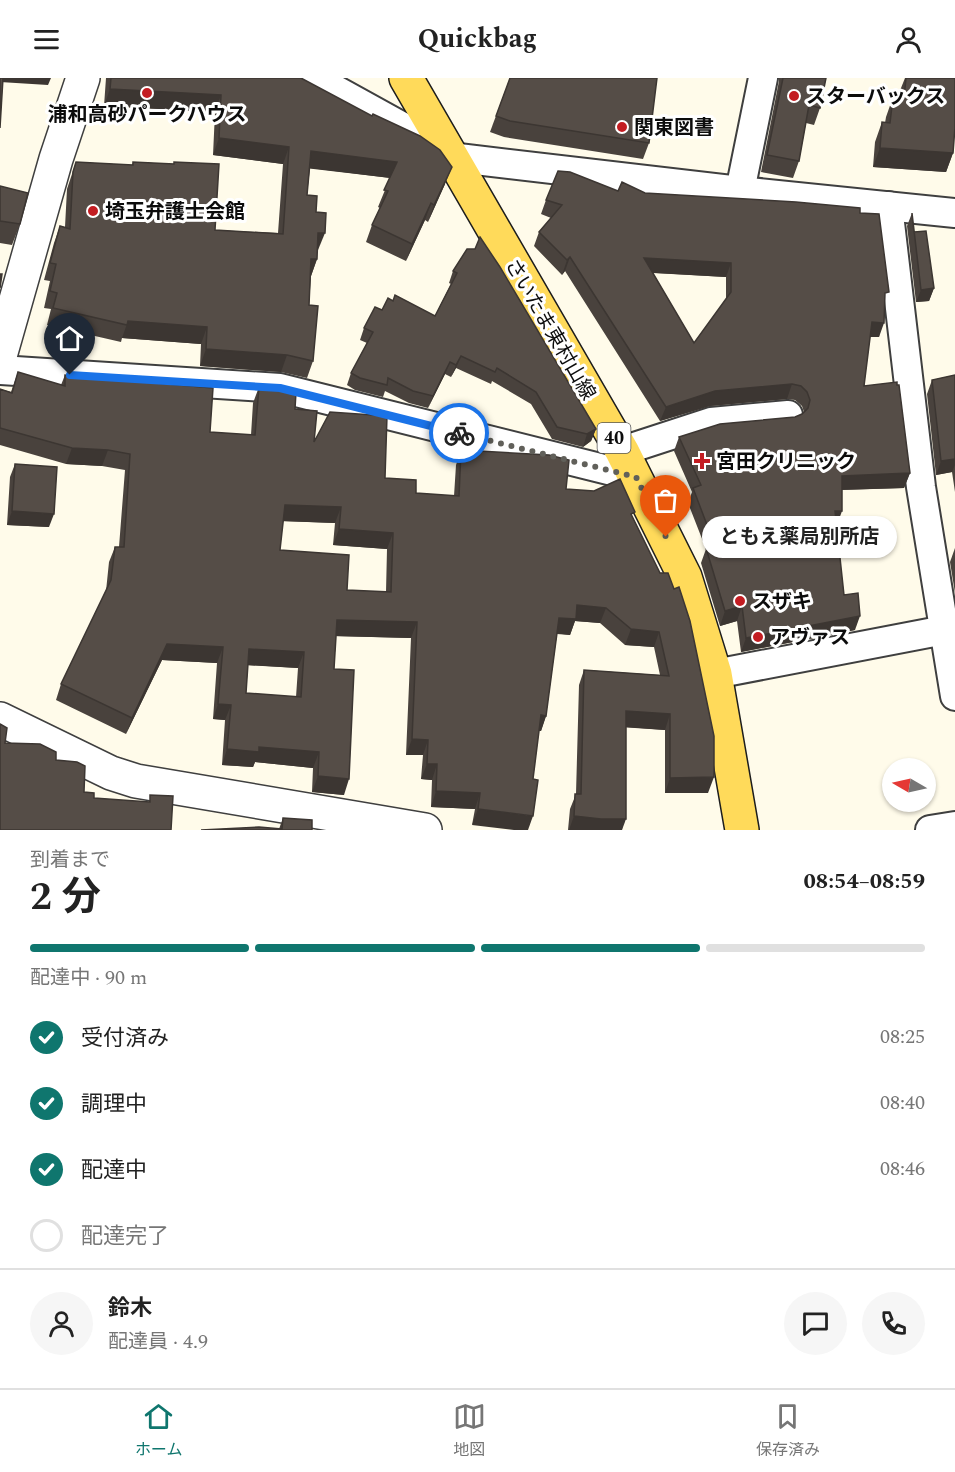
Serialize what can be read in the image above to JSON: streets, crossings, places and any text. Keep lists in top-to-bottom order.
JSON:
{
  "streets": {
    "main road": ["さいたま東村山線", "40"]
  },
  "places": {
    "other": [
      "浦和高砂パークハウス",
      "スターバックス",
      "関東図書",
      "埼玉弁護士会館",
      "ともえ薬局別所店",
      "スザキ",
      "アヴァス"
    ],
    "health": ["宮田クリニック"]
  },
  "north": "left",
  "page": {
    "header": "Quickbag",
    "bubble": "ともえ薬局別所店",
    "heading": ["2 分", "到着まで", "08:54–08:59"],
    "panel": ["鈴木", "配達員 · 4.9"],
    "bar": "配達中 · 90 m",
    "list": [
      ["受付済み", "08:25"],
      ["調理中", "08:40"],
      ["配達中", "08:46"],
      "配達完了"
    ],
    "tabs": ["ホーム", "地図", "保存済み"]
  }
}
